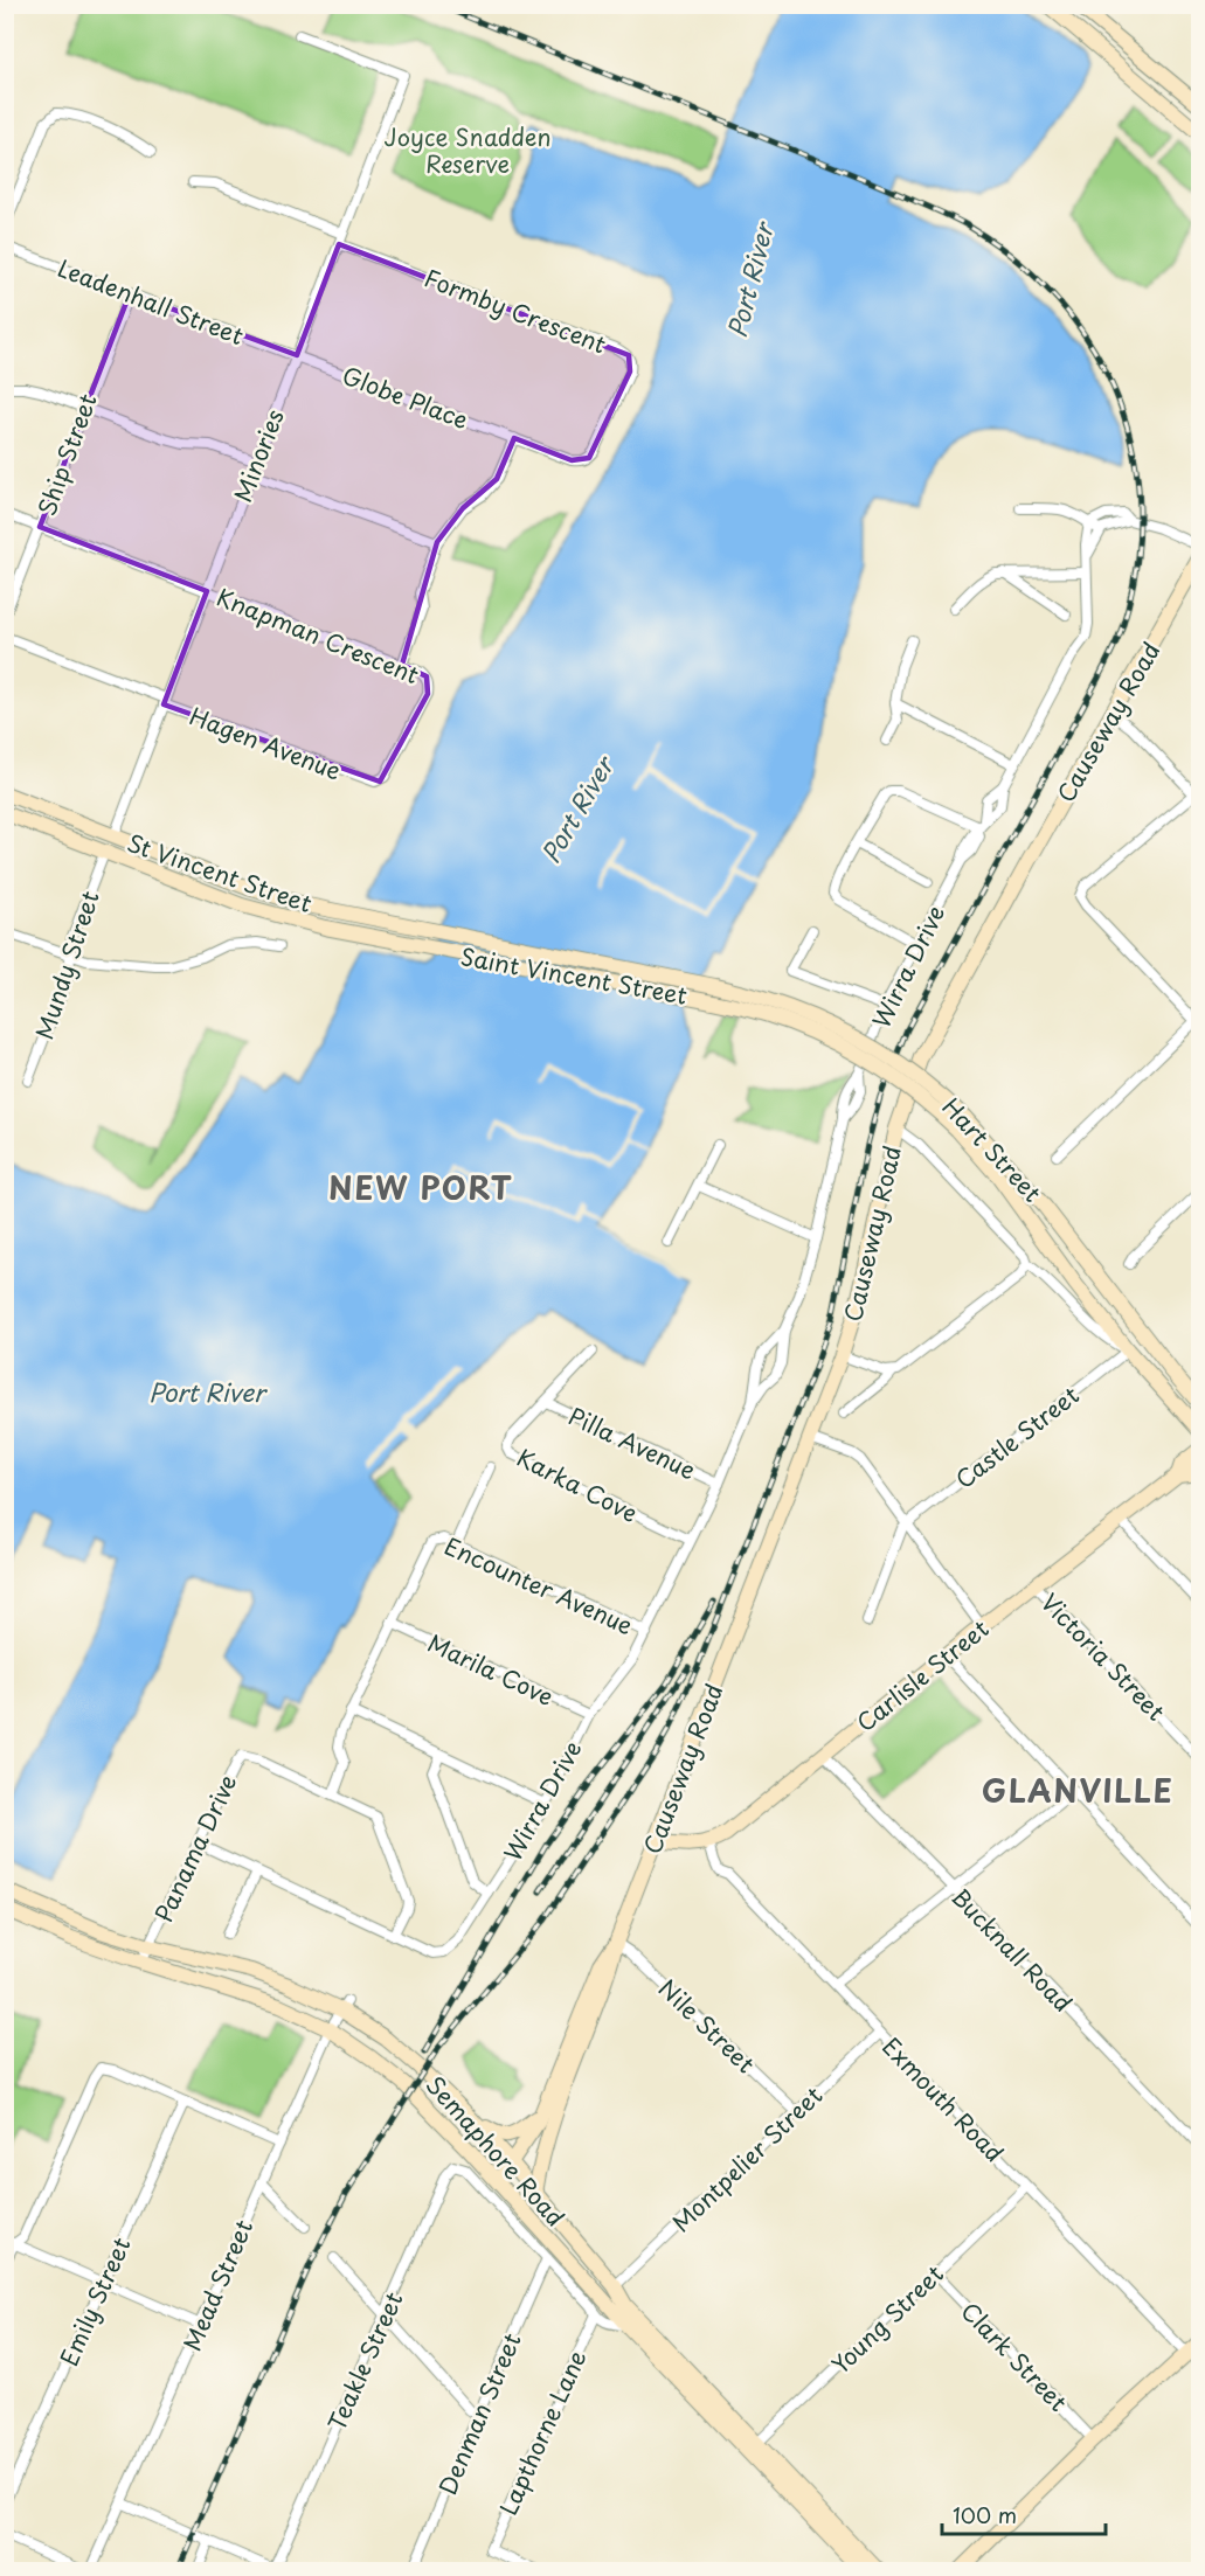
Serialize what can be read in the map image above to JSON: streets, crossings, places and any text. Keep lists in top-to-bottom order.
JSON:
{
  "streets": {
    "main road": [
      "Causeway Road",
      "St Vincent Street",
      "Saint Vincent Street",
      "Hart Street",
      "Carlisle Street",
      "Semaphore Road"
    ],
    "street": [
      "Leadenhall Street",
      "Formby Crescent",
      "Globe Place",
      "Ship Street",
      "Minories",
      "Knapman Crescent",
      "Hagen Avenue",
      "Mundy Street",
      "Wirra Drive",
      "Castle Street",
      "Pilla Avenue",
      "Karka Cove",
      "Encounter Avenue",
      "Victoria Street",
      "Marila Cove",
      "Panama Drive",
      "Bucknall Road",
      "Nile Street",
      "Exmouth Road",
      "Montpelier Street",
      "Mead Street",
      "Emily Street",
      "Young Street",
      "Clark Street",
      "Teakle Street",
      "Denman Street",
      "Lapthorne Lane"
    ]
  },
  "crossings": [
    ["Leadenhall Street", "Globe Place"],
    ["Leadenhall Street", "Ship Street"],
    ["Leadenhall Street", "Minories"],
    ["Formby Crescent", "Globe Place"],
    ["Formby Crescent", "Minories"],
    ["Globe Place", "Minories"],
    ["Ship Street", "Knapman Crescent"],
    ["Minories", "Knapman Crescent"],
    ["Minories", "Hagen Avenue"],
    ["Minories", "St Vincent Street"],
    ["Knapman Crescent", "Hagen Avenue"],
    ["Causeway Road", "Hart Street"],
    ["Causeway Road", "Nile Street"],
    ["Causeway Road", "Semaphore Road"],
    ["St Vincent Street", "Mundy Street"],
    ["St Vincent Street", "Saint Vincent Street"],
    ["Wirra Drive", "Pilla Avenue"],
    ["Wirra Drive", "Karka Cove"],
    ["Wirra Drive", "Encounter Avenue"],
    ["Wirra Drive", "Marila Cove"],
    ["Wirra Drive", "Panama Drive"],
    ["Saint Vincent Street", "Hart Street"],
    ["Hart Street", "Castle Street"],
    ["Pilla Avenue", "Karka Cove"],
    ["Encounter Avenue", "Marila Cove"],
    ["Victoria Street", "Carlisle Street"],
    ["Carlisle Street", "Bucknall Road"],
    ["Carlisle Street", "Exmouth Road"],
    ["Panama Drive", "Semaphore Road"],
    ["Nile Street", "Montpelier Street"],
    ["Exmouth Road", "Montpelier Street"],
    ["Exmouth Road", "Young Street"],
    ["Semaphore Road", "Montpelier Street"],
    ["Semaphore Road", "Mead Street"],
    ["Semaphore Road", "Young Street"],
    ["Semaphore Road", "Teakle Street"],
    ["Semaphore Road", "Denman Street"],
    ["Semaphore Road", "Lapthorne Lane"],
    ["Young Street", "Clark Street"]
  ],
  "districts": ["NEW PORT", "GLANVILLE"],
  "water": ["Port River"],
  "parks": ["Joyce Snadden Reserve"],
  "scale_bar": "100 m"
}
